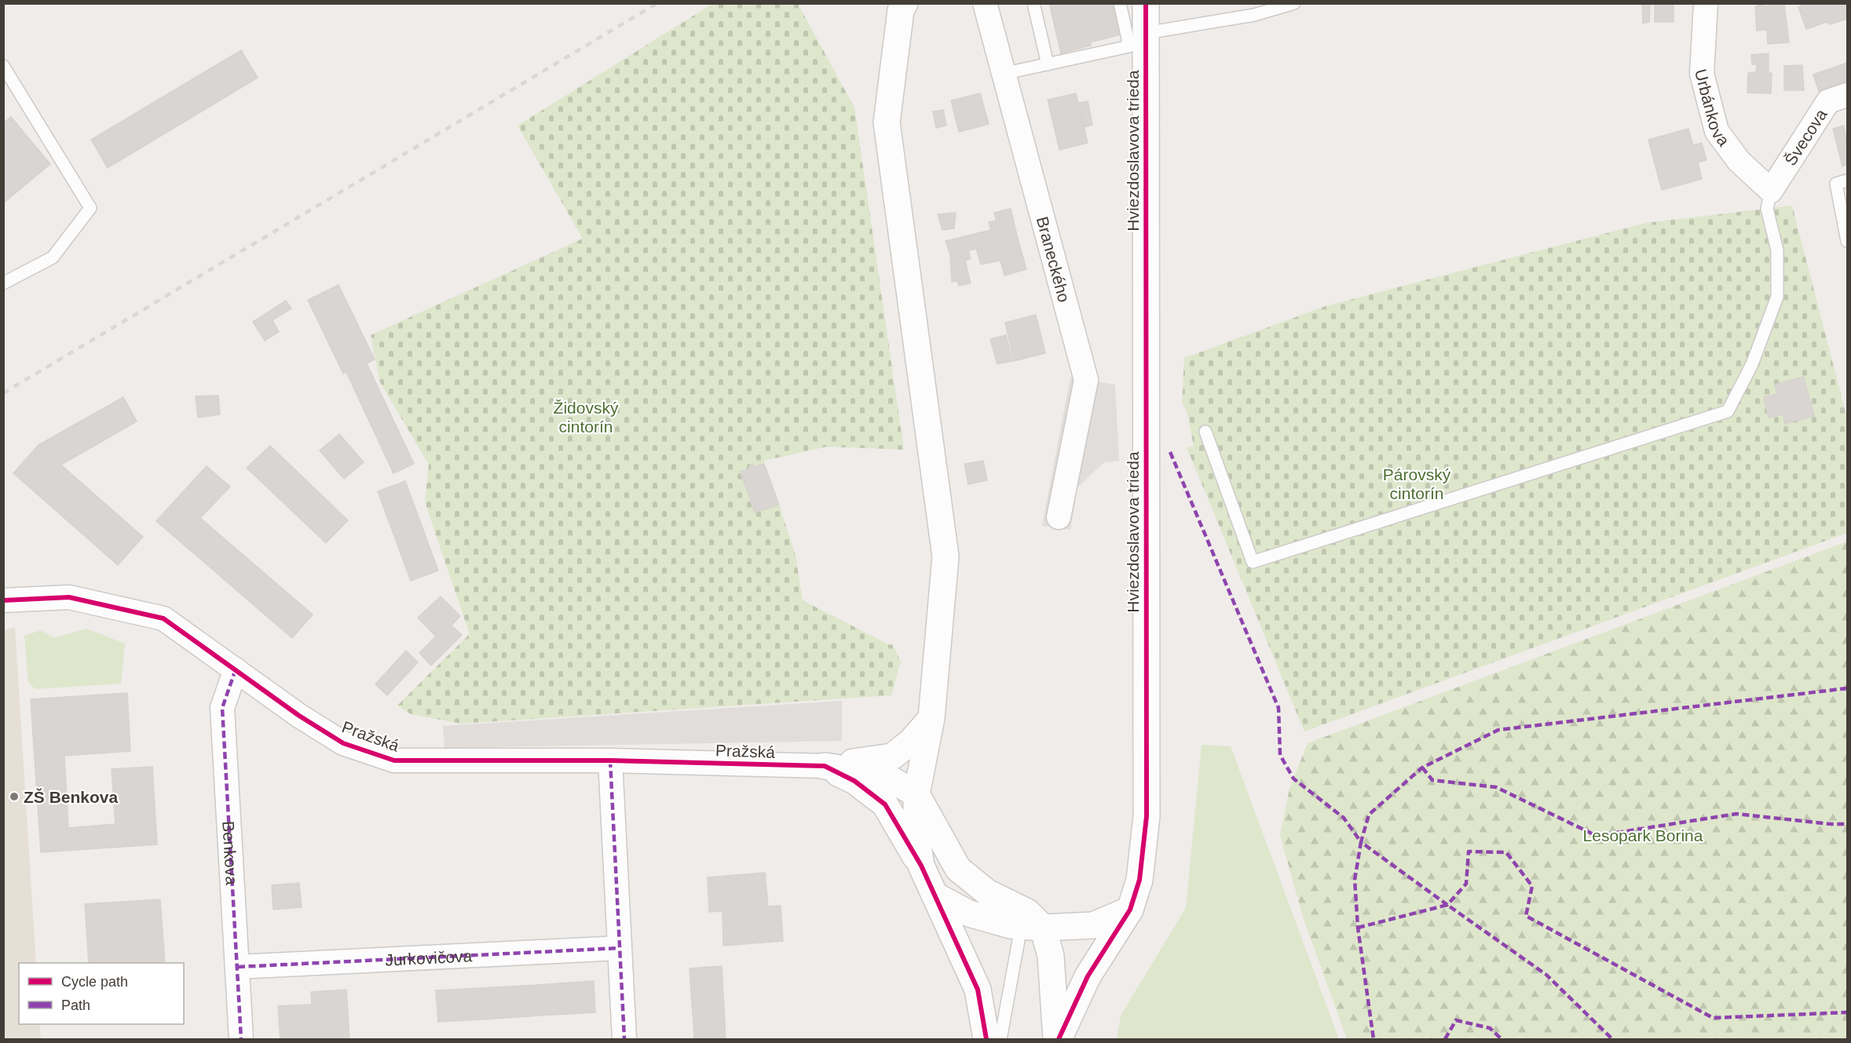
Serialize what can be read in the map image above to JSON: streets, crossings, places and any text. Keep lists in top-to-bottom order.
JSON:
{
  "streets": {
    "street": [
      "Urbánkova",
      "Švecova",
      "Hviezdoslavova trieda",
      "Braneckého",
      "Pražská",
      "Benkova",
      "Jurkovičova"
    ]
  },
  "crossings": [
    ["Urbánkova", "Švecova"],
    ["Pražská", "Benkova"],
    ["Benkova", "Jurkovičova"]
  ],
  "parks": ["Židovský cintorín", "Párovský cintorín", "Lesopark Borina"],
  "places": ["ZŠ Benkova"],
  "legend": ["Cycle path", "Path"]
}
